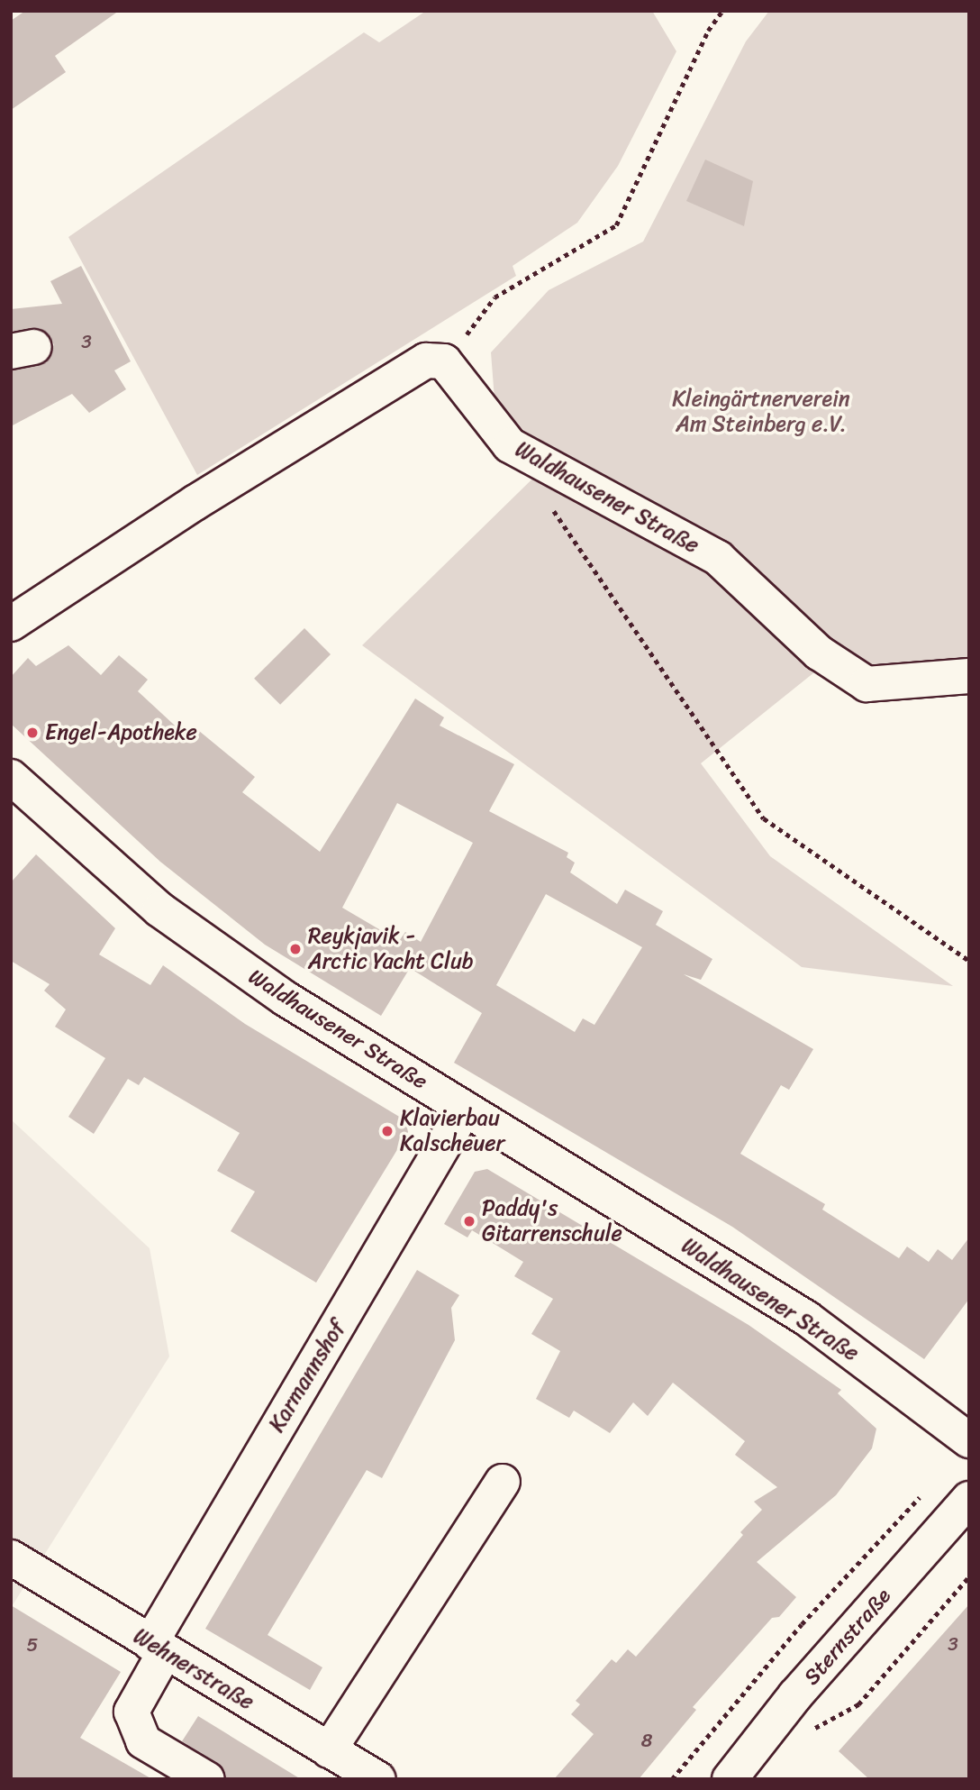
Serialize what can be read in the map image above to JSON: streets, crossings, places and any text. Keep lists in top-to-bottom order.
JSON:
{
  "streets": {
    "street": [
      "Waldhausener Straße",
      "Karmannshof",
      "Sternstraße",
      "Wehnerstraße"
    ]
  },
  "crossings": [
    ["Waldhausener Straße", "Karmannshof"],
    ["Karmannshof", "Wehnerstraße"]
  ],
  "parks": ["Kleingärtnerverein Am Steinberg e.V."],
  "places": [
    "Engel-Apotheke",
    "Reykjavik - Arctic Yacht Club",
    "Klavierbau Kalscheuer",
    "Paddy's Gitarrenschule"
  ],
  "house_numbers": [
    "3",
    "3",
    "5",
    "8"
  ]
}
